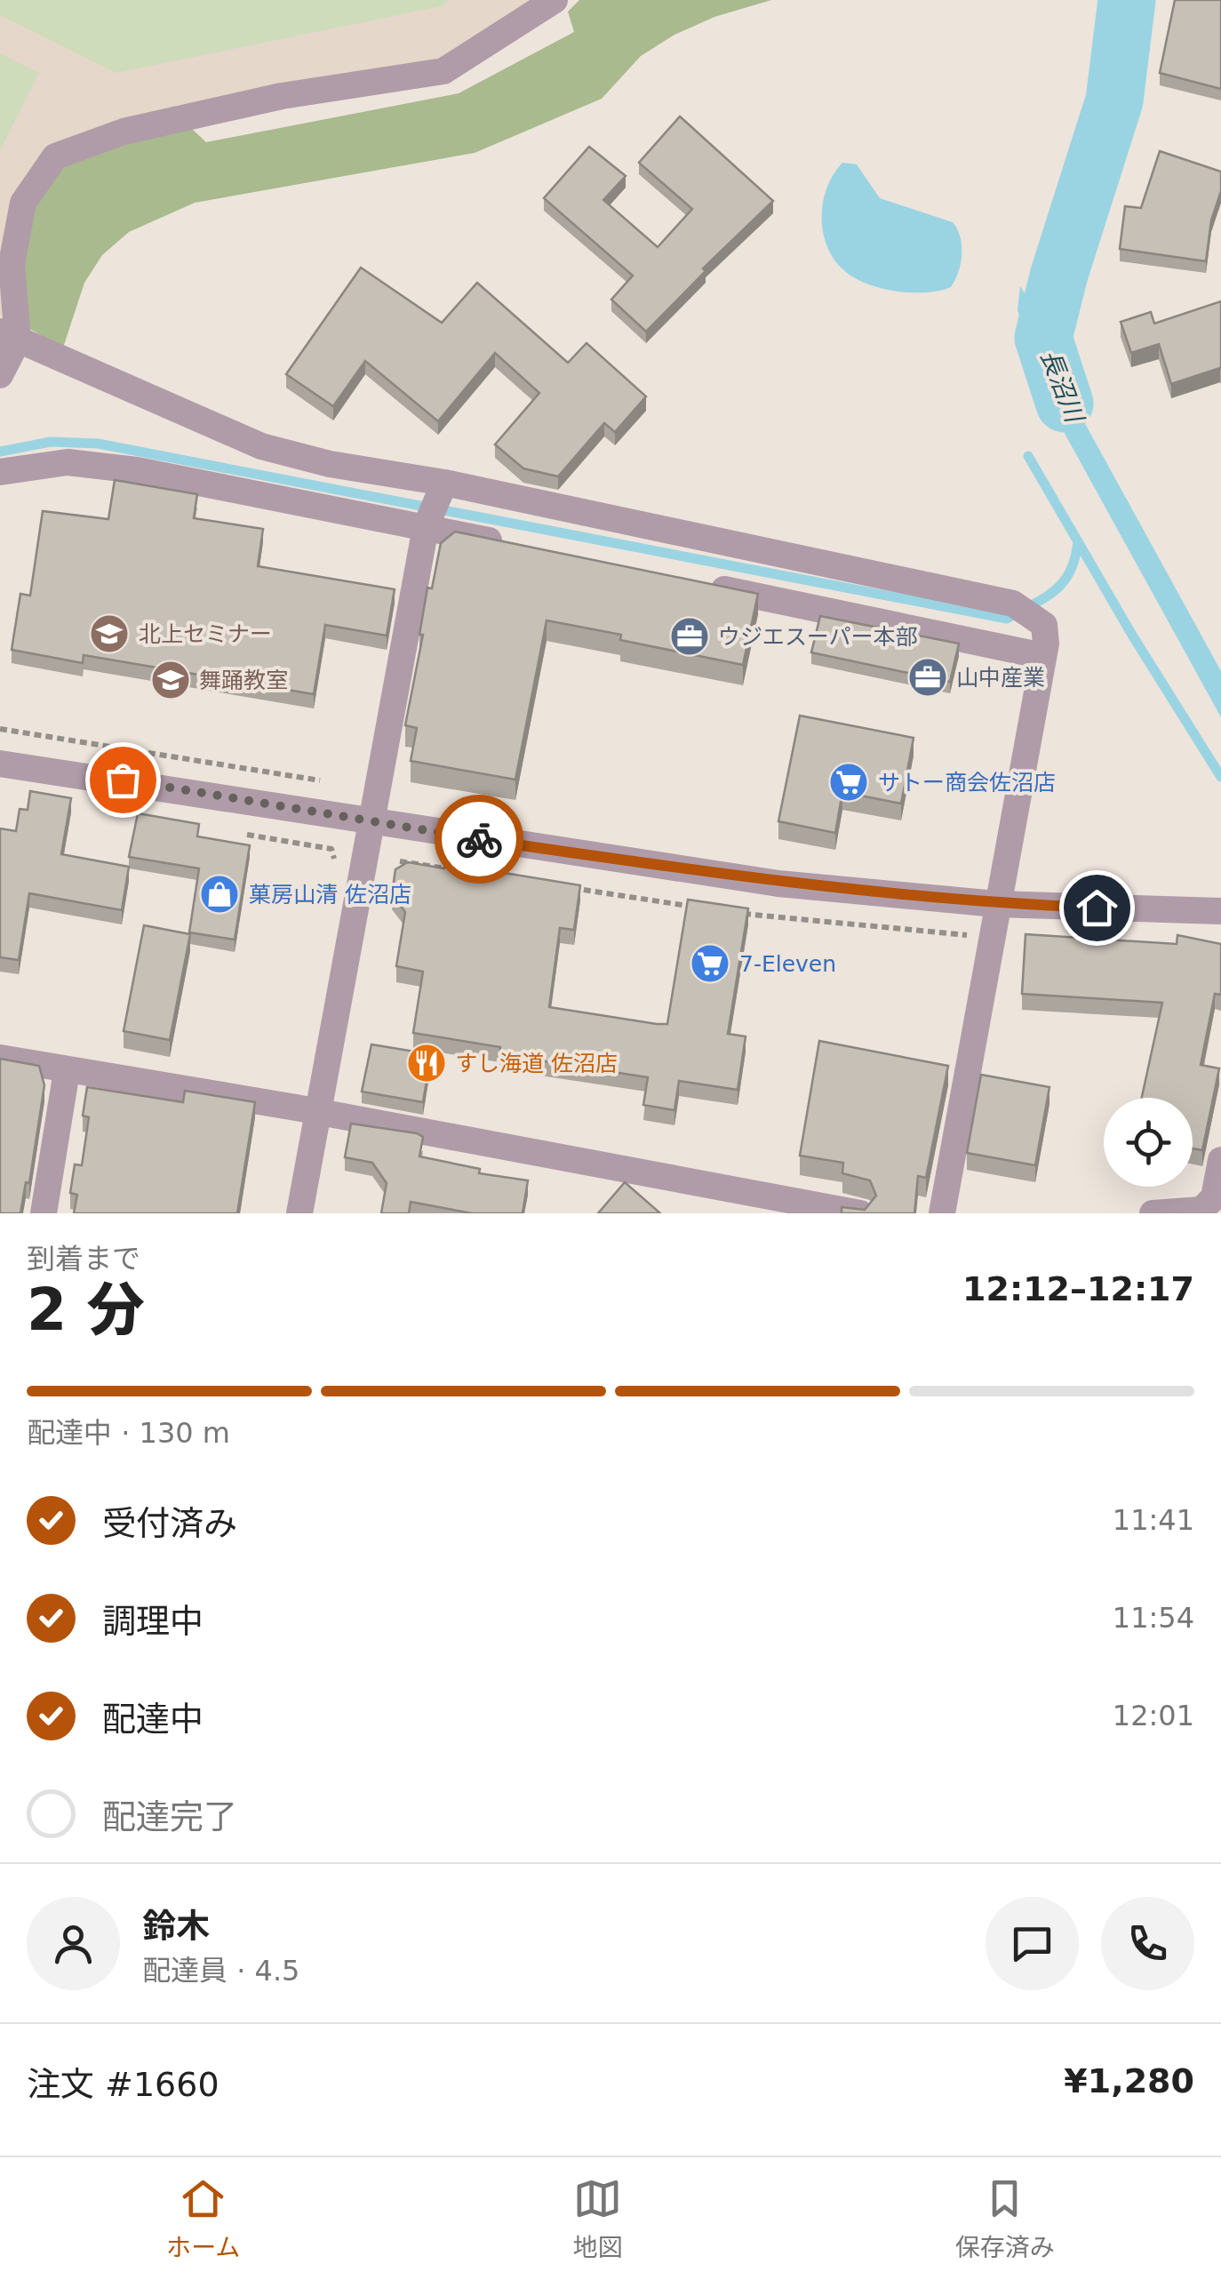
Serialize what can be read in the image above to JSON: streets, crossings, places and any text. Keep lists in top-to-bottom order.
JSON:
{
  "water": ["長沼川"],
  "places": {
    "school or university": ["北上セミナー", "舞踊教室"],
    "office": ["ウジエスーパー本部", "山中産業"],
    "supermarket": ["サトー商会佐沼店", "7-Eleven"],
    "shop": ["菓房山清 佐沼店"],
    "restaurant": ["すし海道 佐沼店"]
  },
  "page": {
    "heading": ["2 分", "到着まで", "12:12–12:17"],
    "panel": [
      "鈴木",
      "配達員 · 4.5",
      "注文 #1660",
      "¥1,280"
    ],
    "bar": "配達中 · 130 m",
    "list": [
      ["受付済み", "11:41"],
      ["調理中", "11:54"],
      ["配達中", "12:01"],
      "配達完了"
    ],
    "tabs": ["ホーム", "地図", "保存済み"]
  }
}
